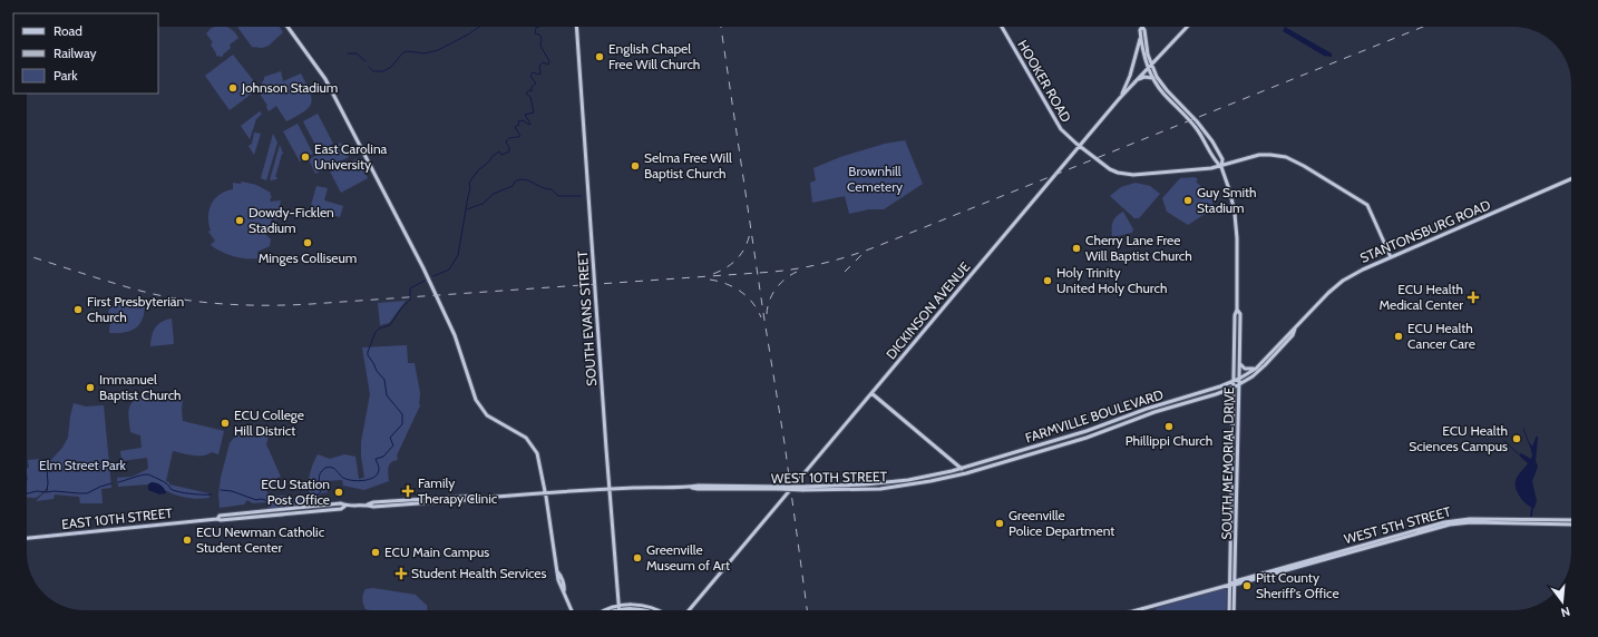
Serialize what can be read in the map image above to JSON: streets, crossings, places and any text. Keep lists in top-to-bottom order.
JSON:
{
  "streets": {
    "main road": [
      "HOOKER ROAD",
      "STANTONSBURG ROAD",
      "DICKINSON AVENUE",
      "SOUTH EVANS STREET",
      "FARMVILLE BOULEVARD",
      "SOUTH MEMORIAL DRIVE",
      "WEST 10TH STREET",
      "EAST 10TH STREET",
      "WEST 5TH STREET"
    ]
  },
  "crossings": [
    ["HOOKER ROAD", "STANTONSBURG ROAD"],
    ["HOOKER ROAD", "DICKINSON AVENUE"],
    ["HOOKER ROAD", "SOUTH MEMORIAL DRIVE"],
    ["STANTONSBURG ROAD", "FARMVILLE BOULEVARD"],
    ["STANTONSBURG ROAD", "SOUTH MEMORIAL DRIVE"],
    ["DICKINSON AVENUE", "SOUTH MEMORIAL DRIVE"],
    ["SOUTH EVANS STREET", "WEST 10TH STREET"],
    ["SOUTH EVANS STREET", "EAST 10TH STREET"],
    ["FARMVILLE BOULEVARD", "SOUTH MEMORIAL DRIVE"],
    ["FARMVILLE BOULEVARD", "WEST 10TH STREET"],
    ["SOUTH MEMORIAL DRIVE", "WEST 5TH STREET"],
    ["WEST 10TH STREET", "EAST 10TH STREET"]
  ],
  "parks": ["Brownhill Cemetery", "Elm Street Park"],
  "places": {
    "other": [
      "English Chapel Free Will Church",
      "Johnson Stadium",
      "East Carolina University",
      "Selma Free Will Baptist Church",
      "Guy Smith Stadium",
      "Dowdy-Ficklen Stadium",
      "Minges Colliseum",
      "Cherry Lane Free Will Baptist Church",
      "Holy Trinity United Holy Church",
      "First Presbyterian Church",
      "ECU Health Cancer Care",
      "Immanuel Baptist Church",
      "ECU College Hill District",
      "Phillippi Church",
      "ECU Health Sciences Campus",
      "ECU Station Post Office",
      "Greenville Police Department",
      "ECU Newman Catholic Student Center",
      "ECU Main Campus",
      "Greenville Museum of Art",
      "Pitt County Sheriff's Office"
    ],
    "health": ["ECU Health Medical Center", "Family Therapy Clinic", "Student Health Services"]
  },
  "legend": ["Road", "Railway", "Park"],
  "north": "bottom"
}
